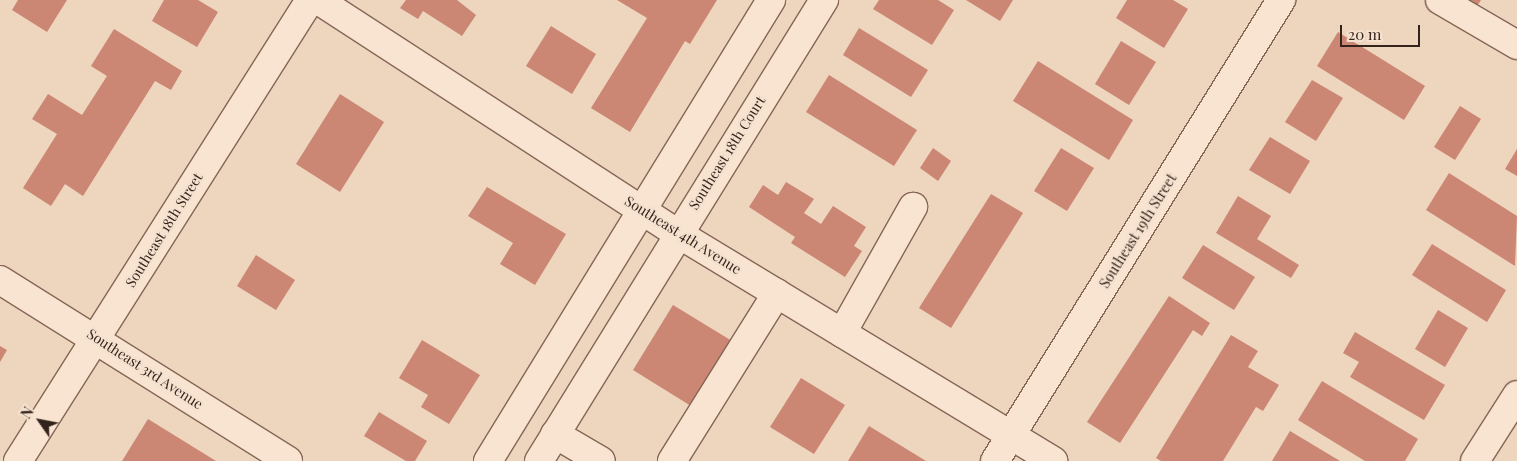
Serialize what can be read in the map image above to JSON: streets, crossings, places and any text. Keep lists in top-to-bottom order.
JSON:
{
  "streets": {
    "street": [
      "Southeast 18th Court",
      "Southeast 18th Street",
      "Southeast 19th Street",
      "Southeast 4th Avenue",
      "Southeast 3rd Avenue"
    ]
  },
  "crossings": [
    ["Southeast 18th Court", "Southeast 4th Avenue"],
    ["Southeast 18th Street", "Southeast 3rd Avenue"],
    ["Southeast 19th Street", "Southeast 4th Avenue"]
  ],
  "scale_bar": "20 m",
  "north": "top left"
}
